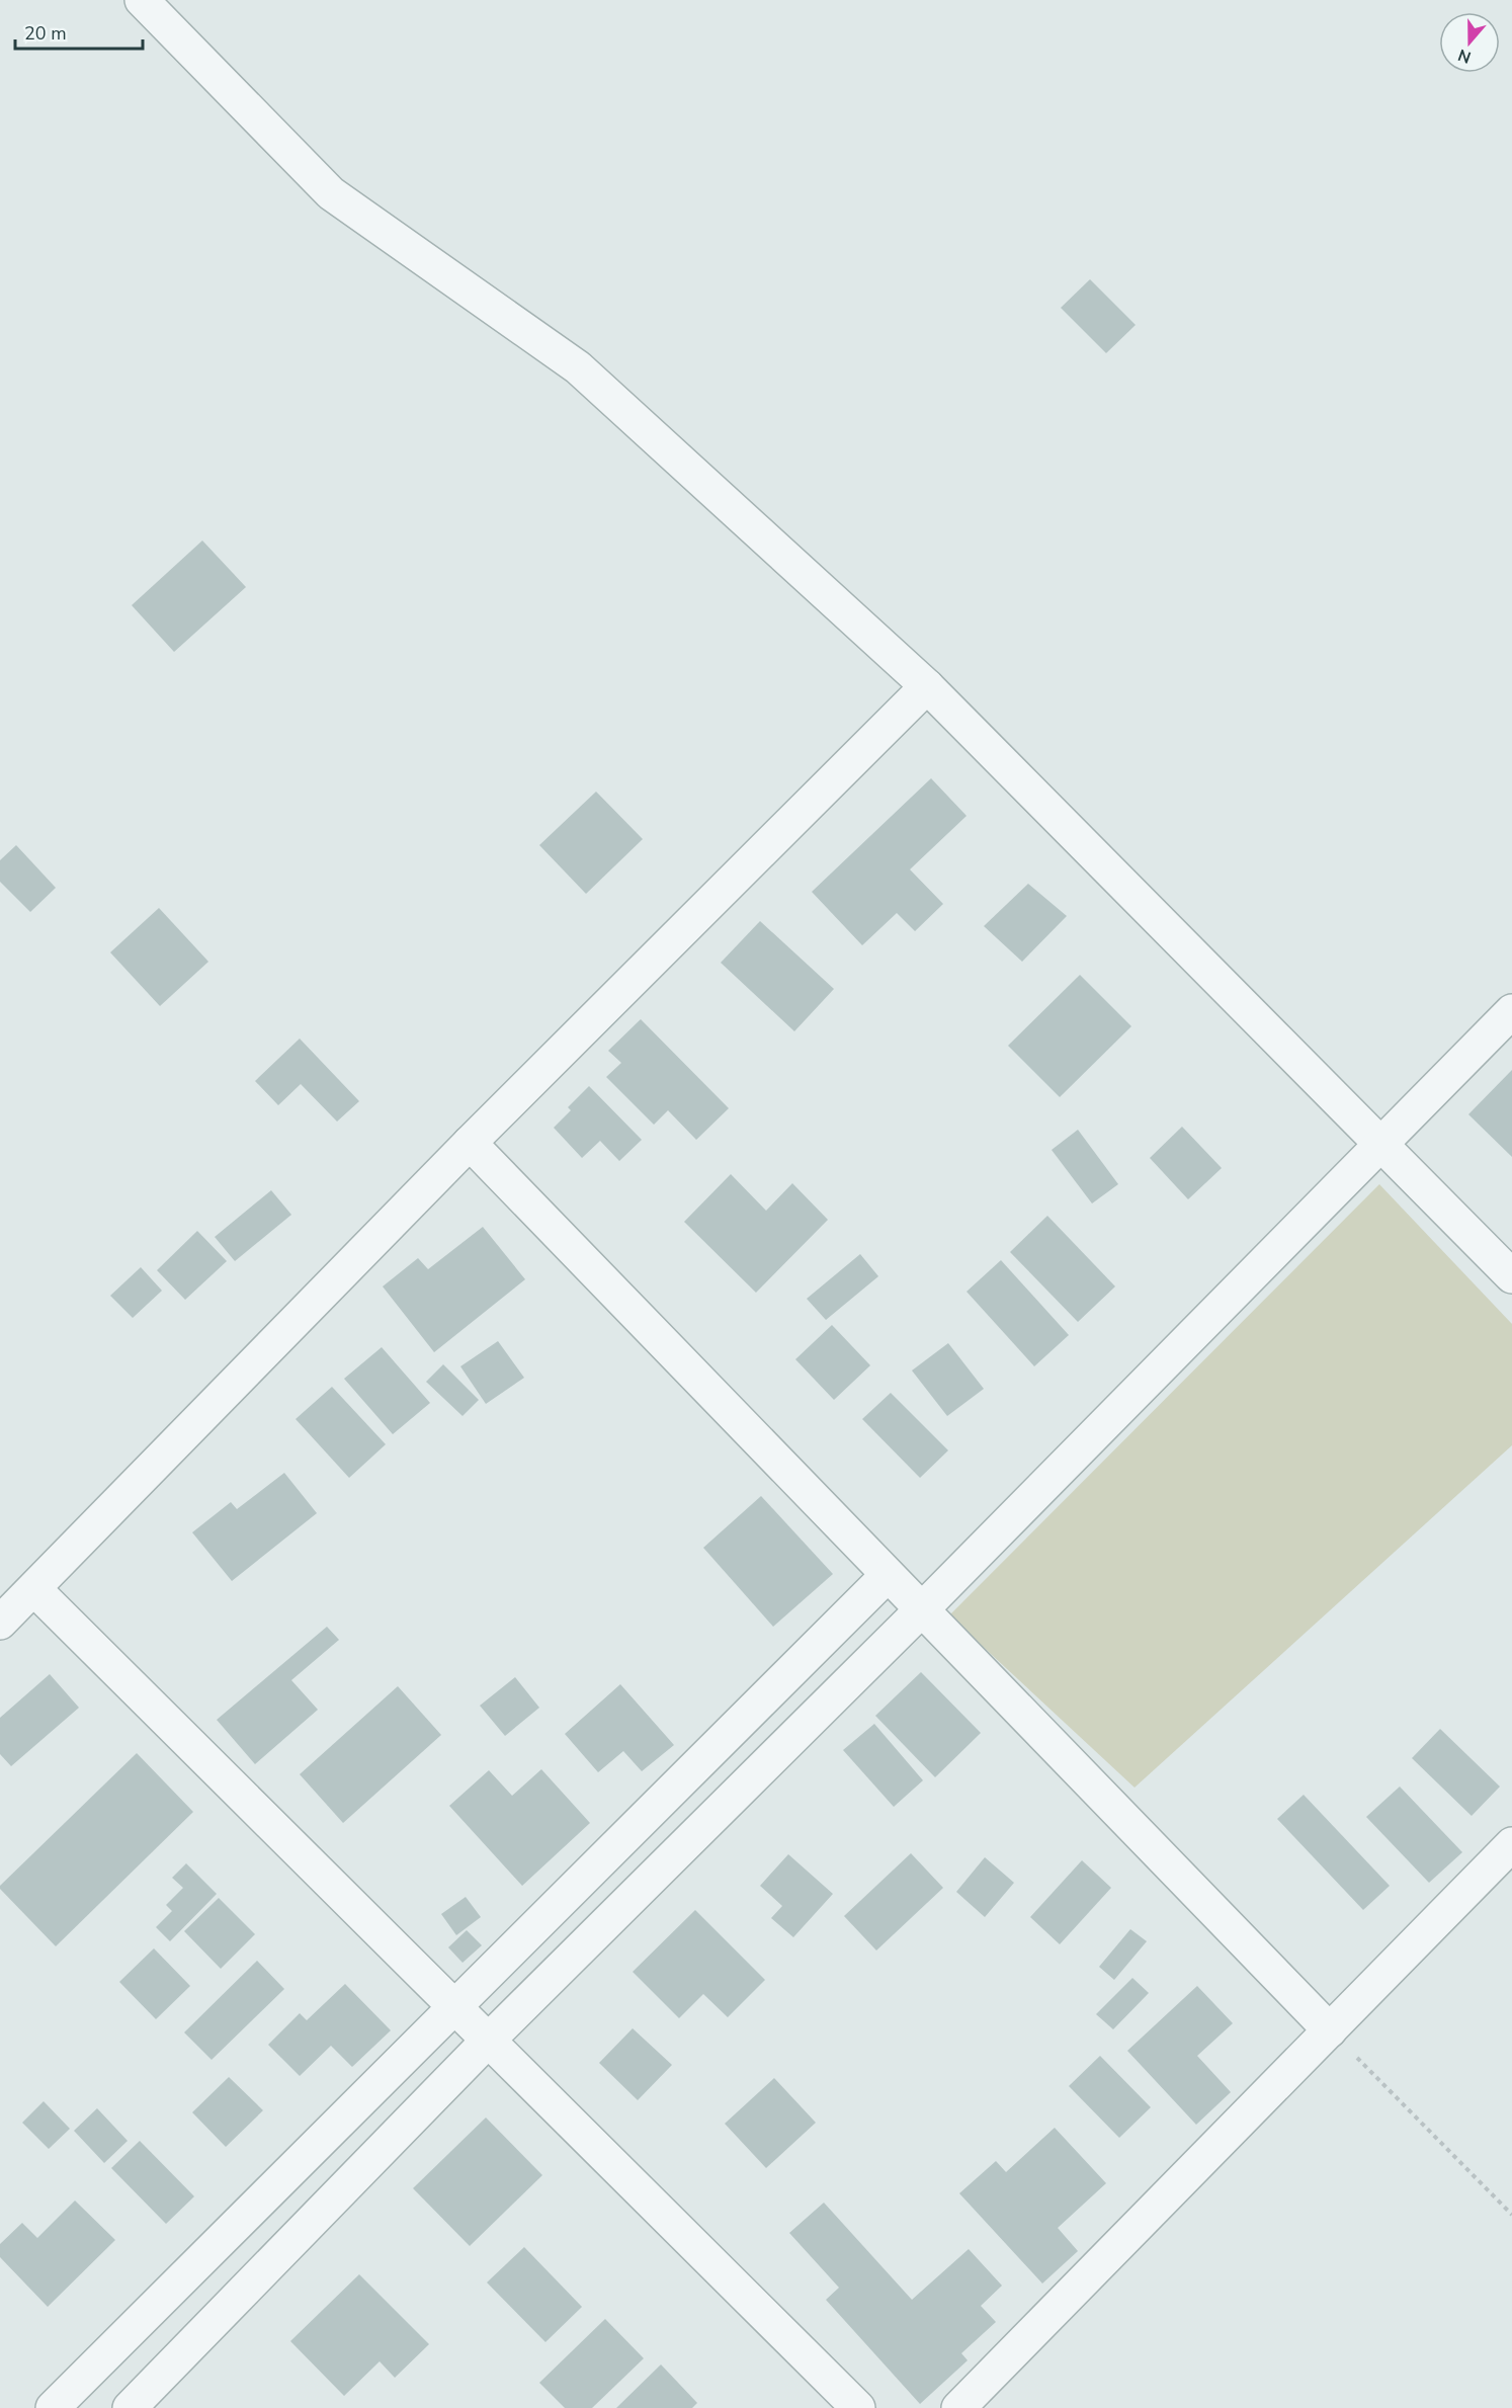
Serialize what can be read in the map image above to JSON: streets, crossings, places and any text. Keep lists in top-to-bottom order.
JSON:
{
  "scale_bar": "20 m",
  "north": "bottom"
}
